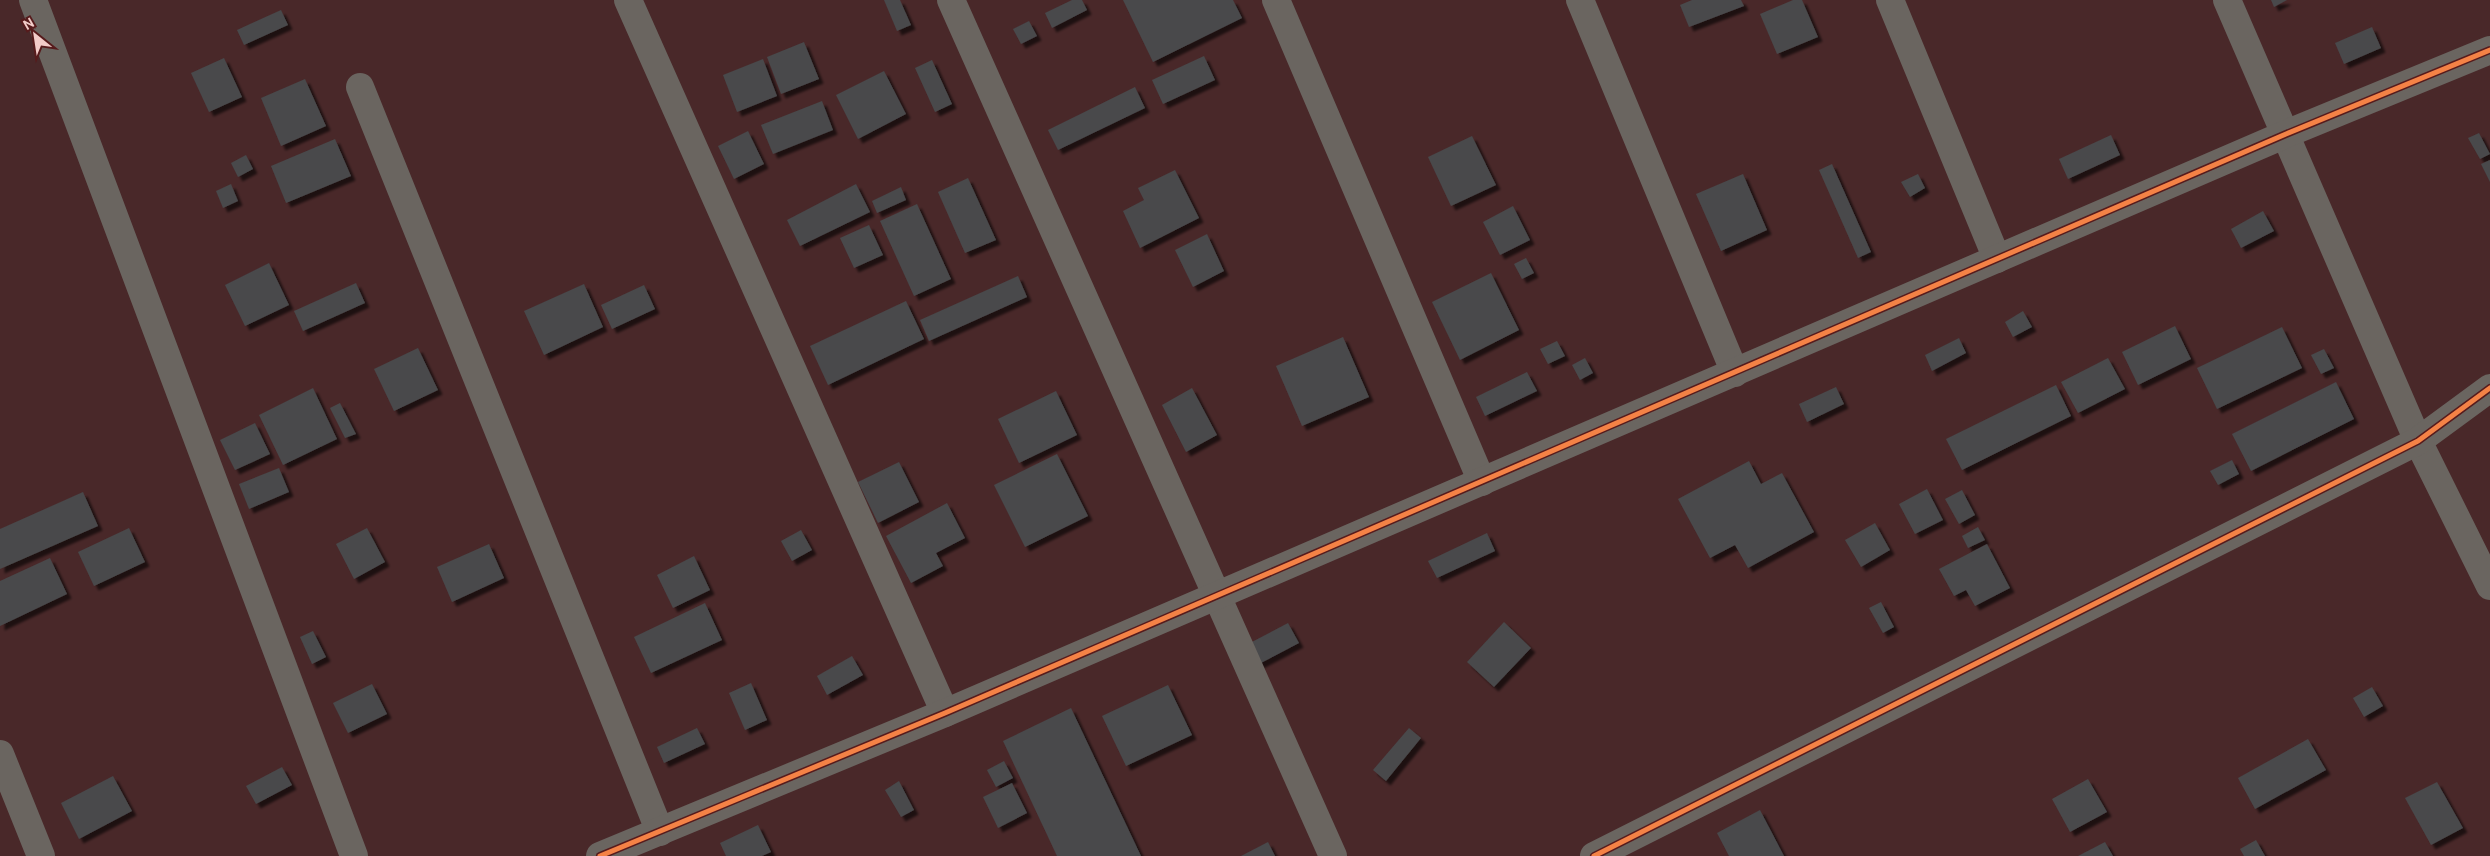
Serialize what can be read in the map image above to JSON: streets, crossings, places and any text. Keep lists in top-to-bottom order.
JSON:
{
  "north": "top left"
}
